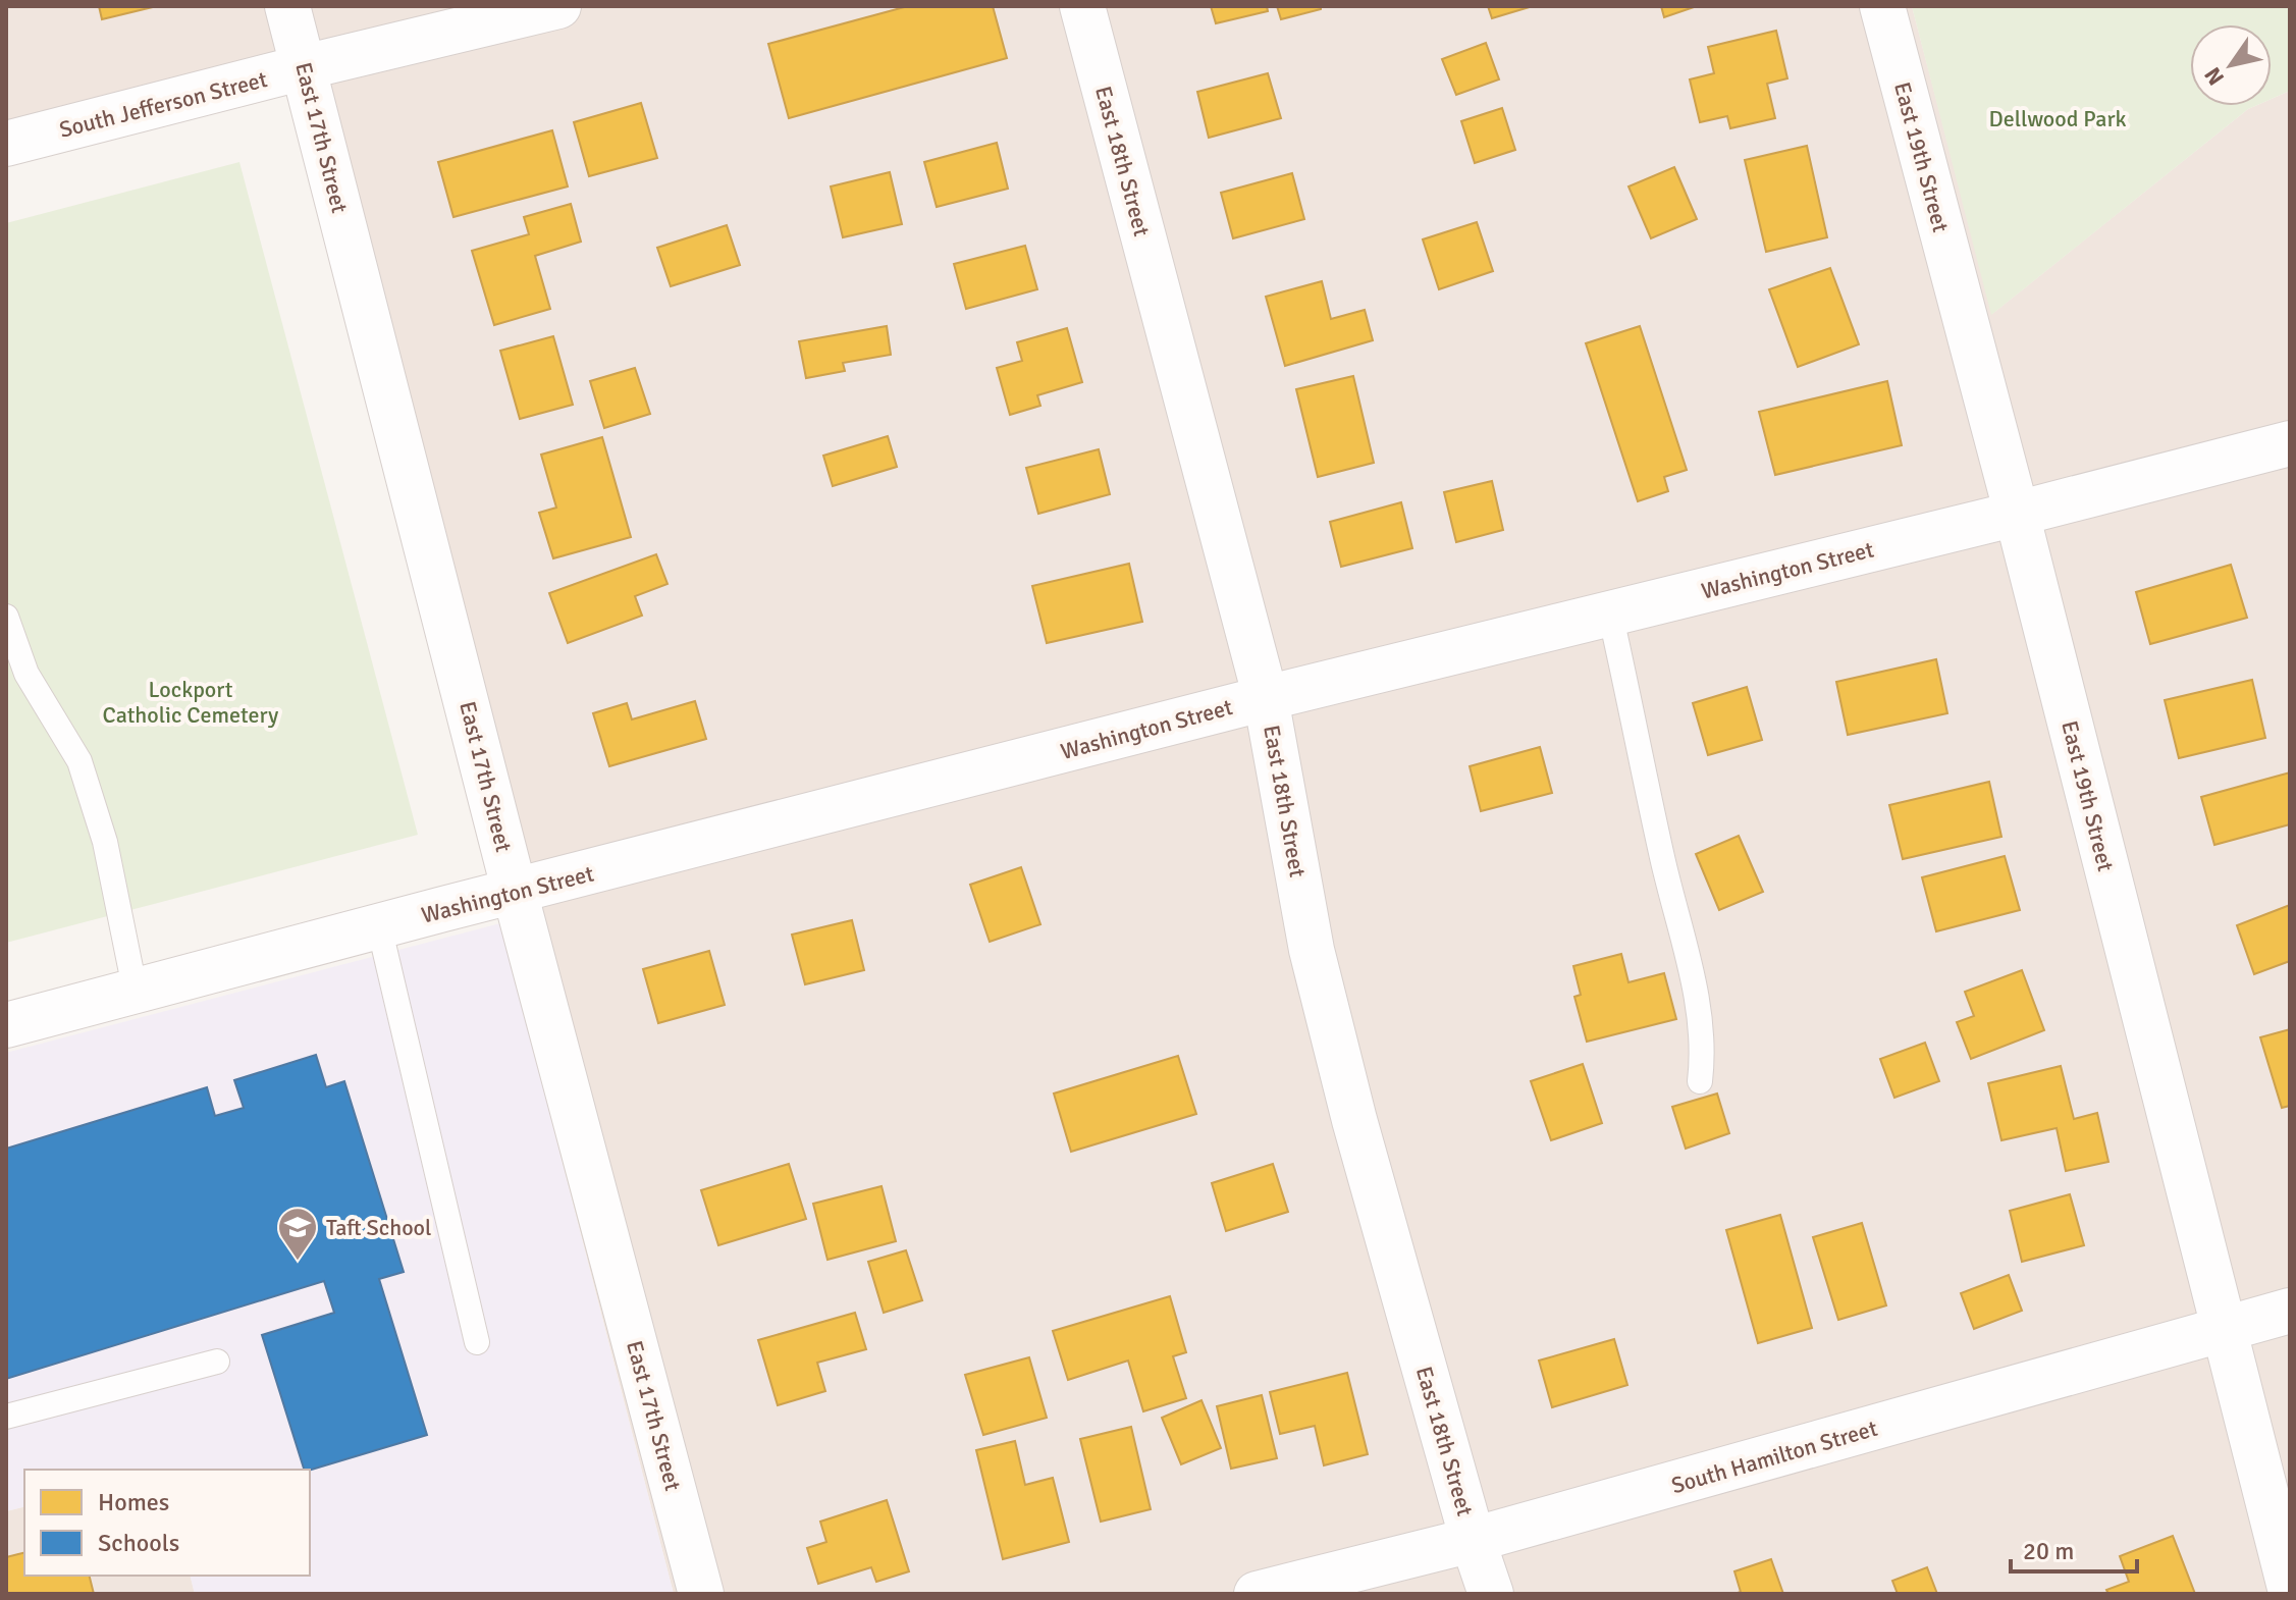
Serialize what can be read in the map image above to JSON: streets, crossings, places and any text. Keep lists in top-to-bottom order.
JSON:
{
  "streets": {
    "street": [
      "South Jefferson Street",
      "East 17th Street",
      "East 19th Street",
      "East 18th Street",
      "Washington Street",
      "South Hamilton Street"
    ]
  },
  "crossings": [
    ["South Jefferson Street", "East 17th Street"],
    ["East 17th Street", "Washington Street"],
    ["East 19th Street", "Washington Street"],
    ["East 19th Street", "South Hamilton Street"],
    ["East 18th Street", "Washington Street"],
    ["East 18th Street", "South Hamilton Street"]
  ],
  "parks": ["Dellwood Park", "Lockport Catholic Cemetery"],
  "places": {
    "school or university": ["Taft School"]
  },
  "legend": ["Homes", "Schools"],
  "scale_bar": "20 m",
  "north": "bottom left"
}
